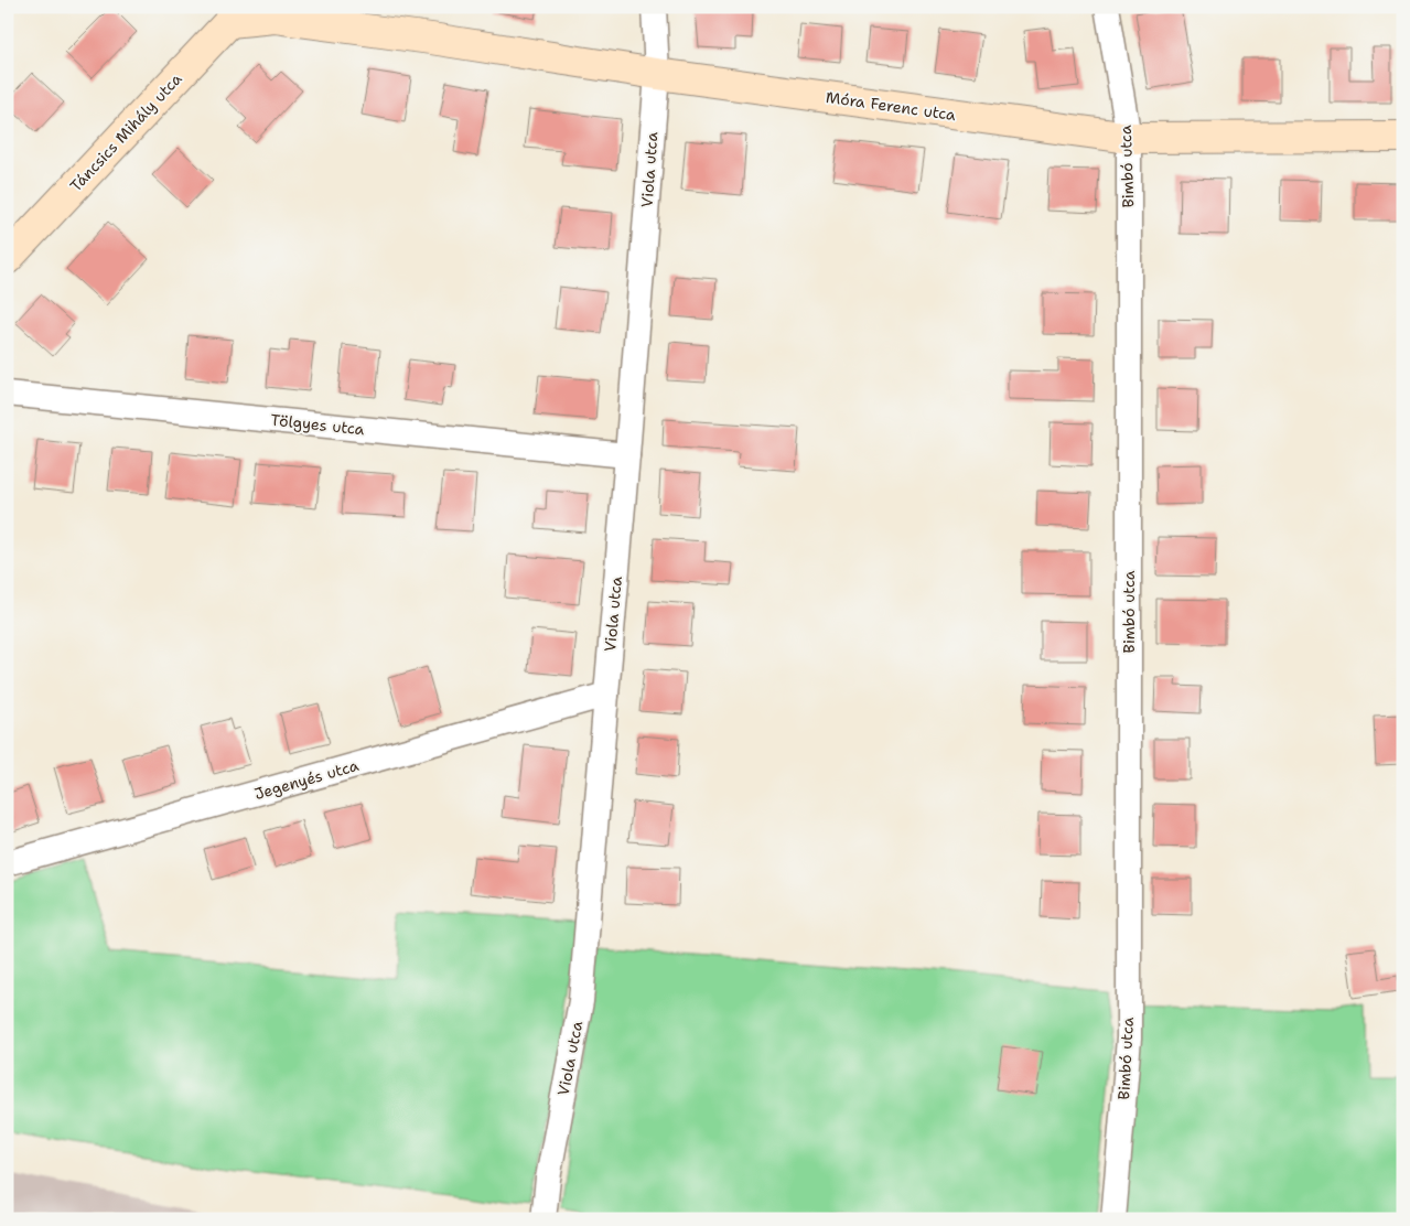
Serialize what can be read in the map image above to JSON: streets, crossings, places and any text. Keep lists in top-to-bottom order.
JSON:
{
  "streets": {
    "street": [
      "Móra Ferenc utca",
      "Táncsics Mihály utca",
      "Bimbó utca",
      "Viola utca",
      "Tölgyes utca",
      "Jegenyés utca"
    ]
  },
  "crossings": [
    ["Móra Ferenc utca", "Táncsics Mihály utca"],
    ["Móra Ferenc utca", "Bimbó utca"],
    ["Móra Ferenc utca", "Viola utca"],
    ["Viola utca", "Tölgyes utca"],
    ["Viola utca", "Jegenyés utca"]
  ]
}
